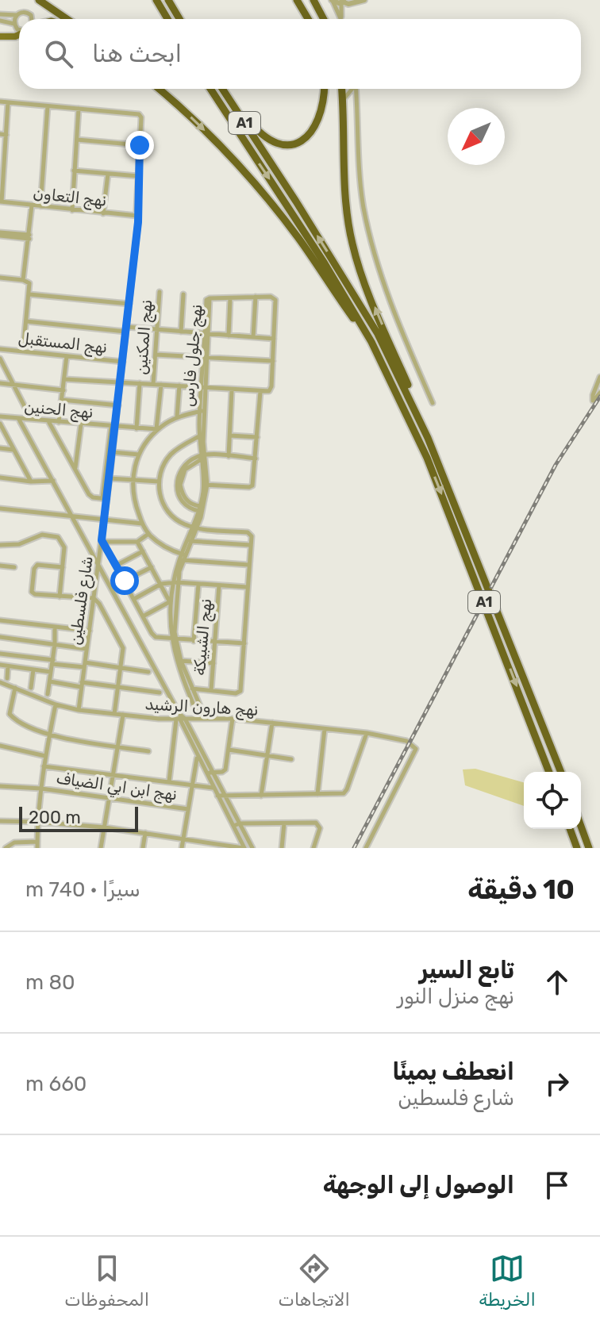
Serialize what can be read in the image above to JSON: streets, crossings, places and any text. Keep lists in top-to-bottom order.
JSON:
{
  "streets": {
    "highway": ["A1"],
    "street": [
      "نهج التعاون",
      "نهج المكنين",
      "نهج المستقبل",
      "نهج جلول فارس",
      "نهج الحنين",
      "شارع فلسطين",
      "نهج الشبيكة",
      "نهج هارون الرشيد",
      "نهج ابن ابي الضياف"
    ]
  },
  "crossings": [
    ["نهج التعاون", "شارع فلسطين"],
    ["نهج المستقبل", "شارع فلسطين"],
    ["نهج جلول فارس", "نهج هارون الرشيد"],
    ["نهج الحنين", "شارع فلسطين"],
    ["شارع فلسطين", "نهج هارون الرشيد"]
  ],
  "scale_bar": "200 m",
  "north": "bottom left",
  "page": {
    "search": "ابحث هنا",
    "scale": "200 m",
    "heading": ["10 دقيقة", "سيرًا · 740 m"],
    "list": [
      ["تابع السير", "نهج منزل النور", "80 m"],
      ["انعطف يمينًا", "شارع فلسطين", "660 m"],
      "الوصول إلى الوجهة"
    ],
    "nav": ["الخريطة", "الاتجاهات", "المحفوظات"]
  }
}
